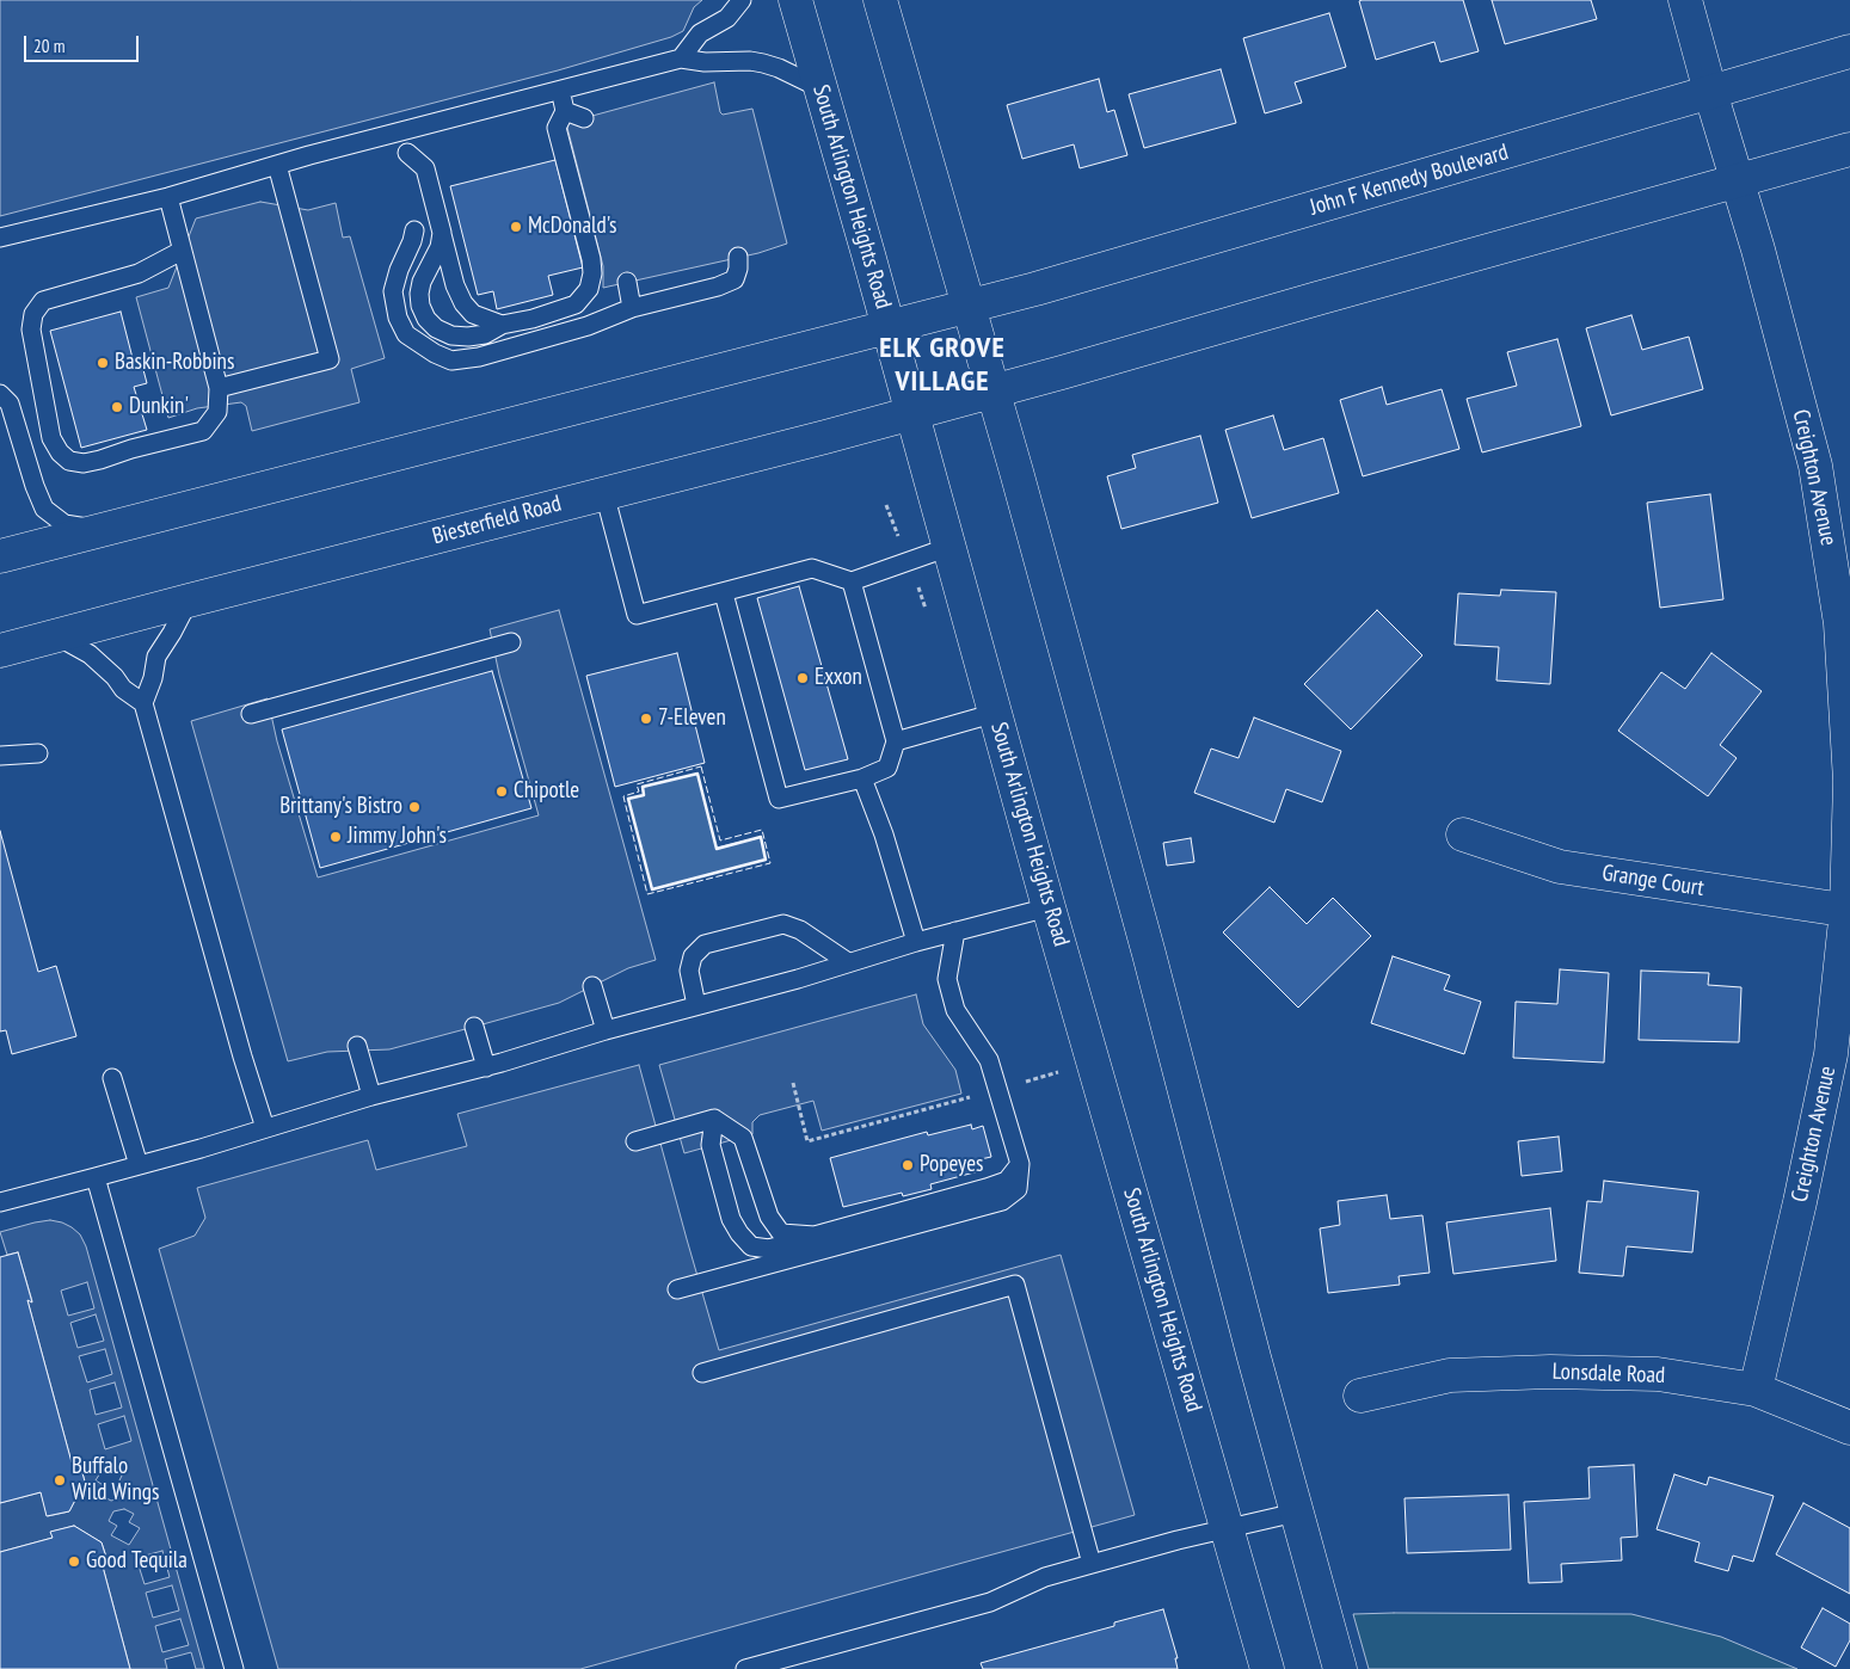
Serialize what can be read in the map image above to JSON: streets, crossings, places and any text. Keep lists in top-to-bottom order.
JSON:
{
  "streets": {
    "main road": [
      "John F Kennedy Boulevard",
      "South Arlington Heights Road",
      "Creighton Avenue",
      "Biesterfield Road",
      "Grange Court",
      "Lonsdale Road"
    ]
  },
  "crossings": [
    ["John F Kennedy Boulevard", "Creighton Avenue"],
    ["South Arlington Heights Road", "Biesterfield Road"],
    ["Creighton Avenue", "Grange Court"],
    ["Creighton Avenue", "Lonsdale Road"]
  ],
  "districts": ["ELK GROVE VILLAGE"],
  "places": [
    "McDonald's",
    "Baskin-Robbins",
    "Dunkin'",
    "Exxon",
    "7-Eleven",
    "Chipotle",
    "Brittany's Bistro",
    "Jimmy John's",
    "Popeyes",
    "Buffalo Wild Wings",
    "Good Tequila"
  ],
  "scale_bar": "20 m"
}
